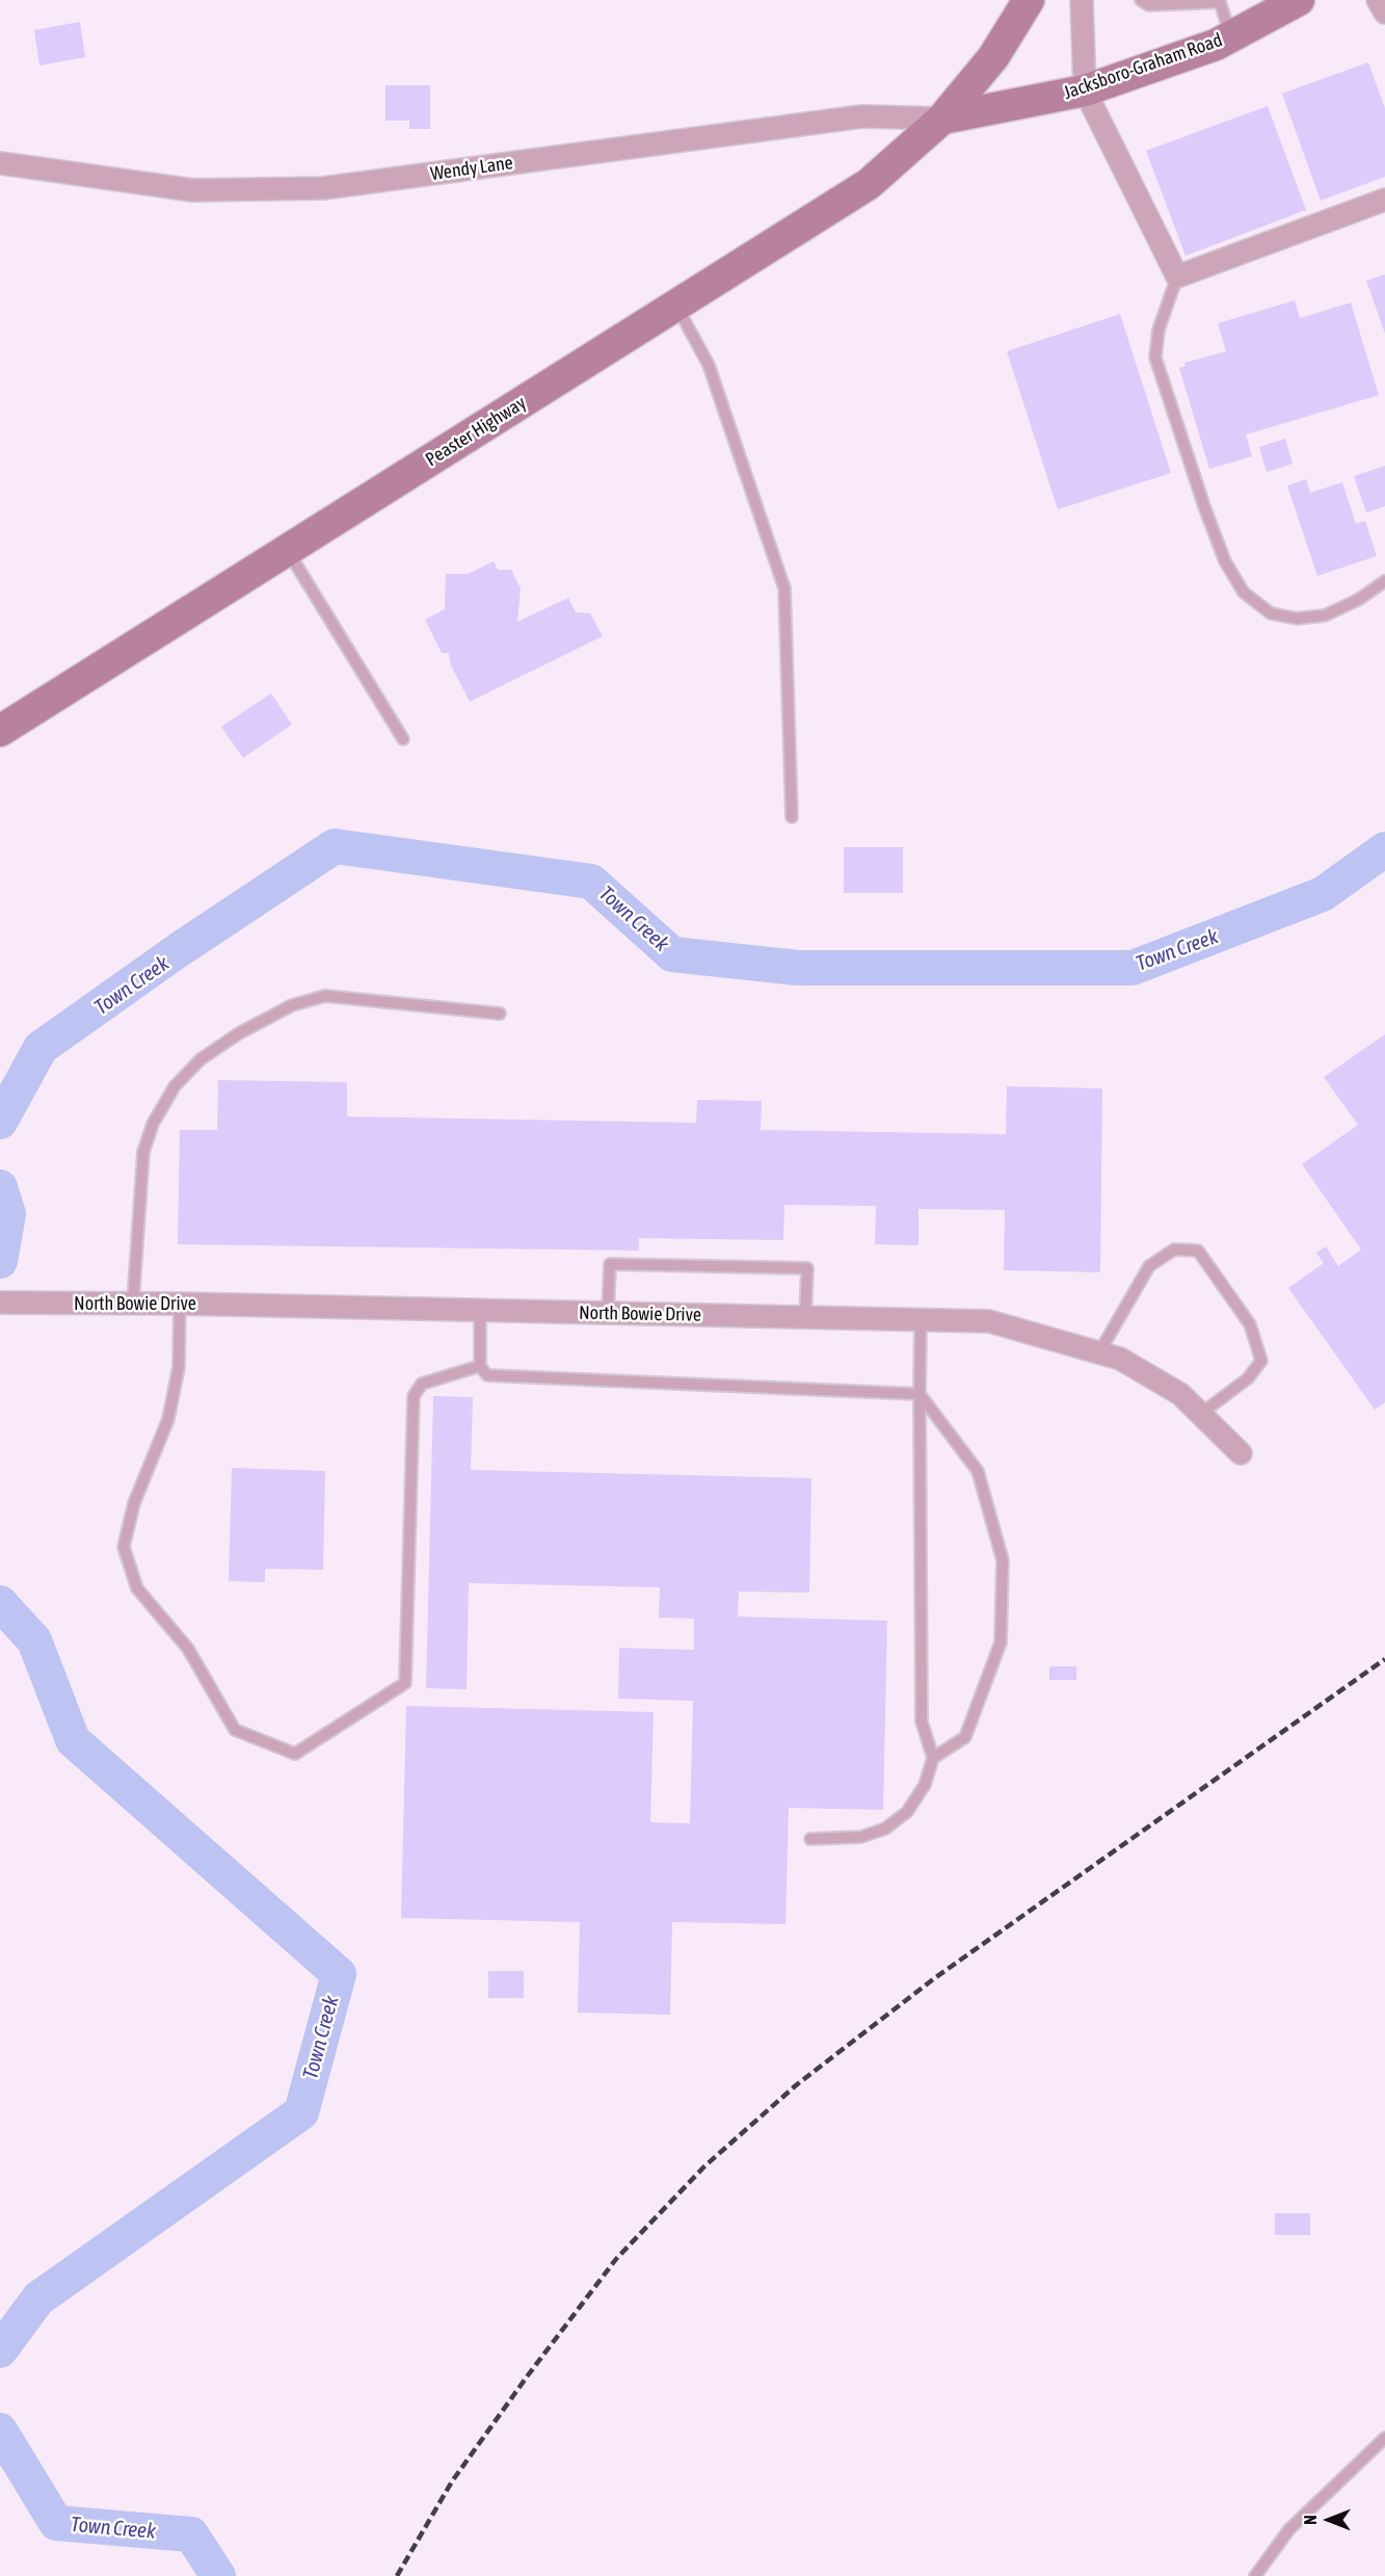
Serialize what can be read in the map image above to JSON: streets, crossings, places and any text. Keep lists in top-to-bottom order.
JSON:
{
  "streets": {
    "main road": ["Jacksboro-Graham Road", "Peaster Highway"],
    "street": ["Wendy Lane", "North Bowie Drive"]
  },
  "crossings": [
    ["Jacksboro-Graham Road", "Wendy Lane"],
    ["Jacksboro-Graham Road", "Peaster Highway"],
    ["Wendy Lane", "Peaster Highway"]
  ],
  "water": ["Town Creek"],
  "north": "left"
}
